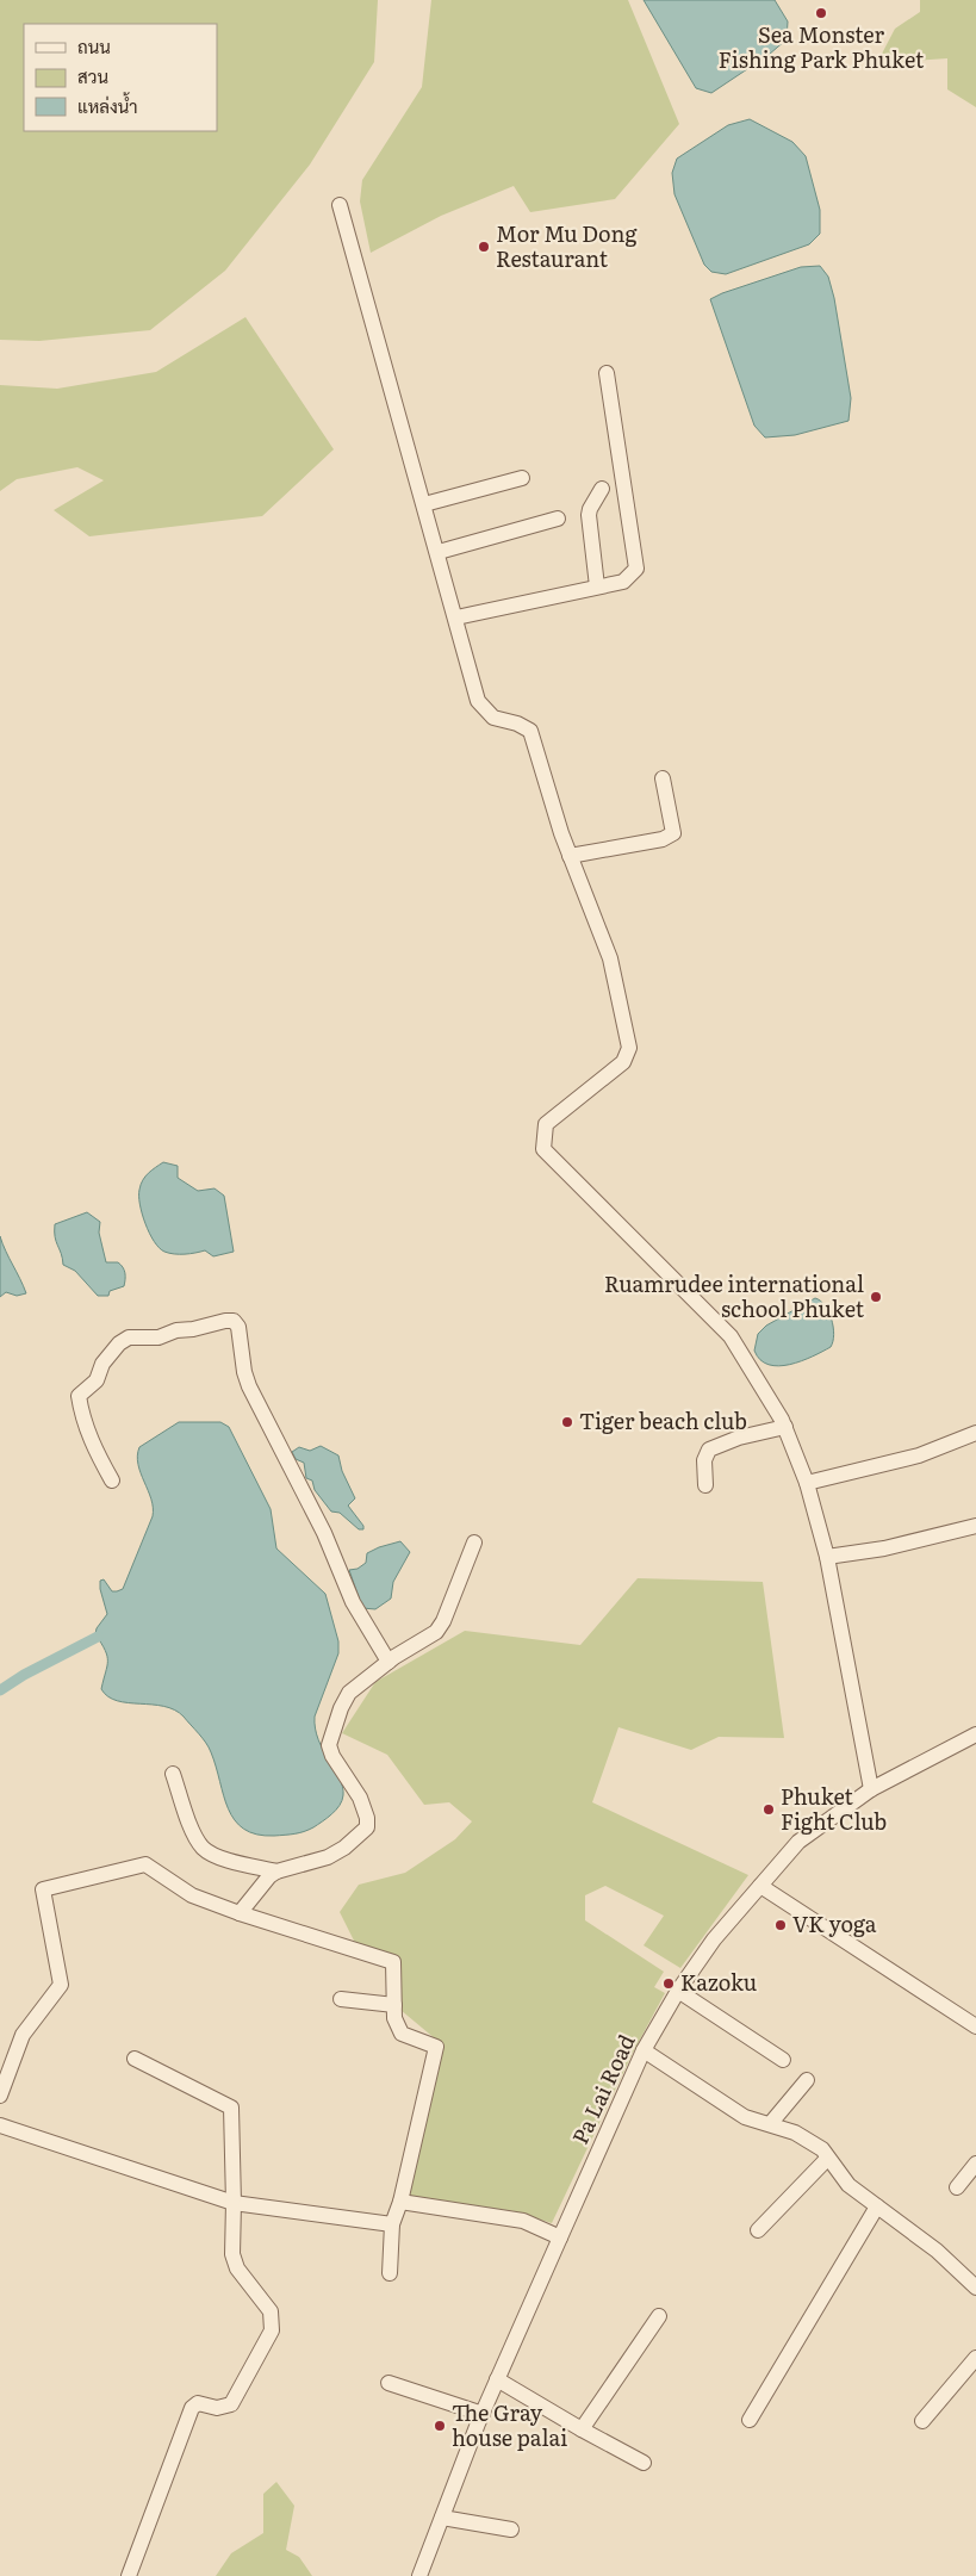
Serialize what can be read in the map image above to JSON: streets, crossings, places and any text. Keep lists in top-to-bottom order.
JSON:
{
  "streets": {
    "street": ["Pa Lai Road"]
  },
  "places": [
    "Sea Monster Fishing Park Phuket",
    "Mor Mu Dong Restaurant",
    "Ruamrudee international school Phuket",
    "Tiger beach club",
    "Phuket Fight Club",
    "VK yoga",
    "Kazoku",
    "The Gray house palai"
  ],
  "legend": ["ถนน", "สวน", "แหล่งน้ำ"]
}
